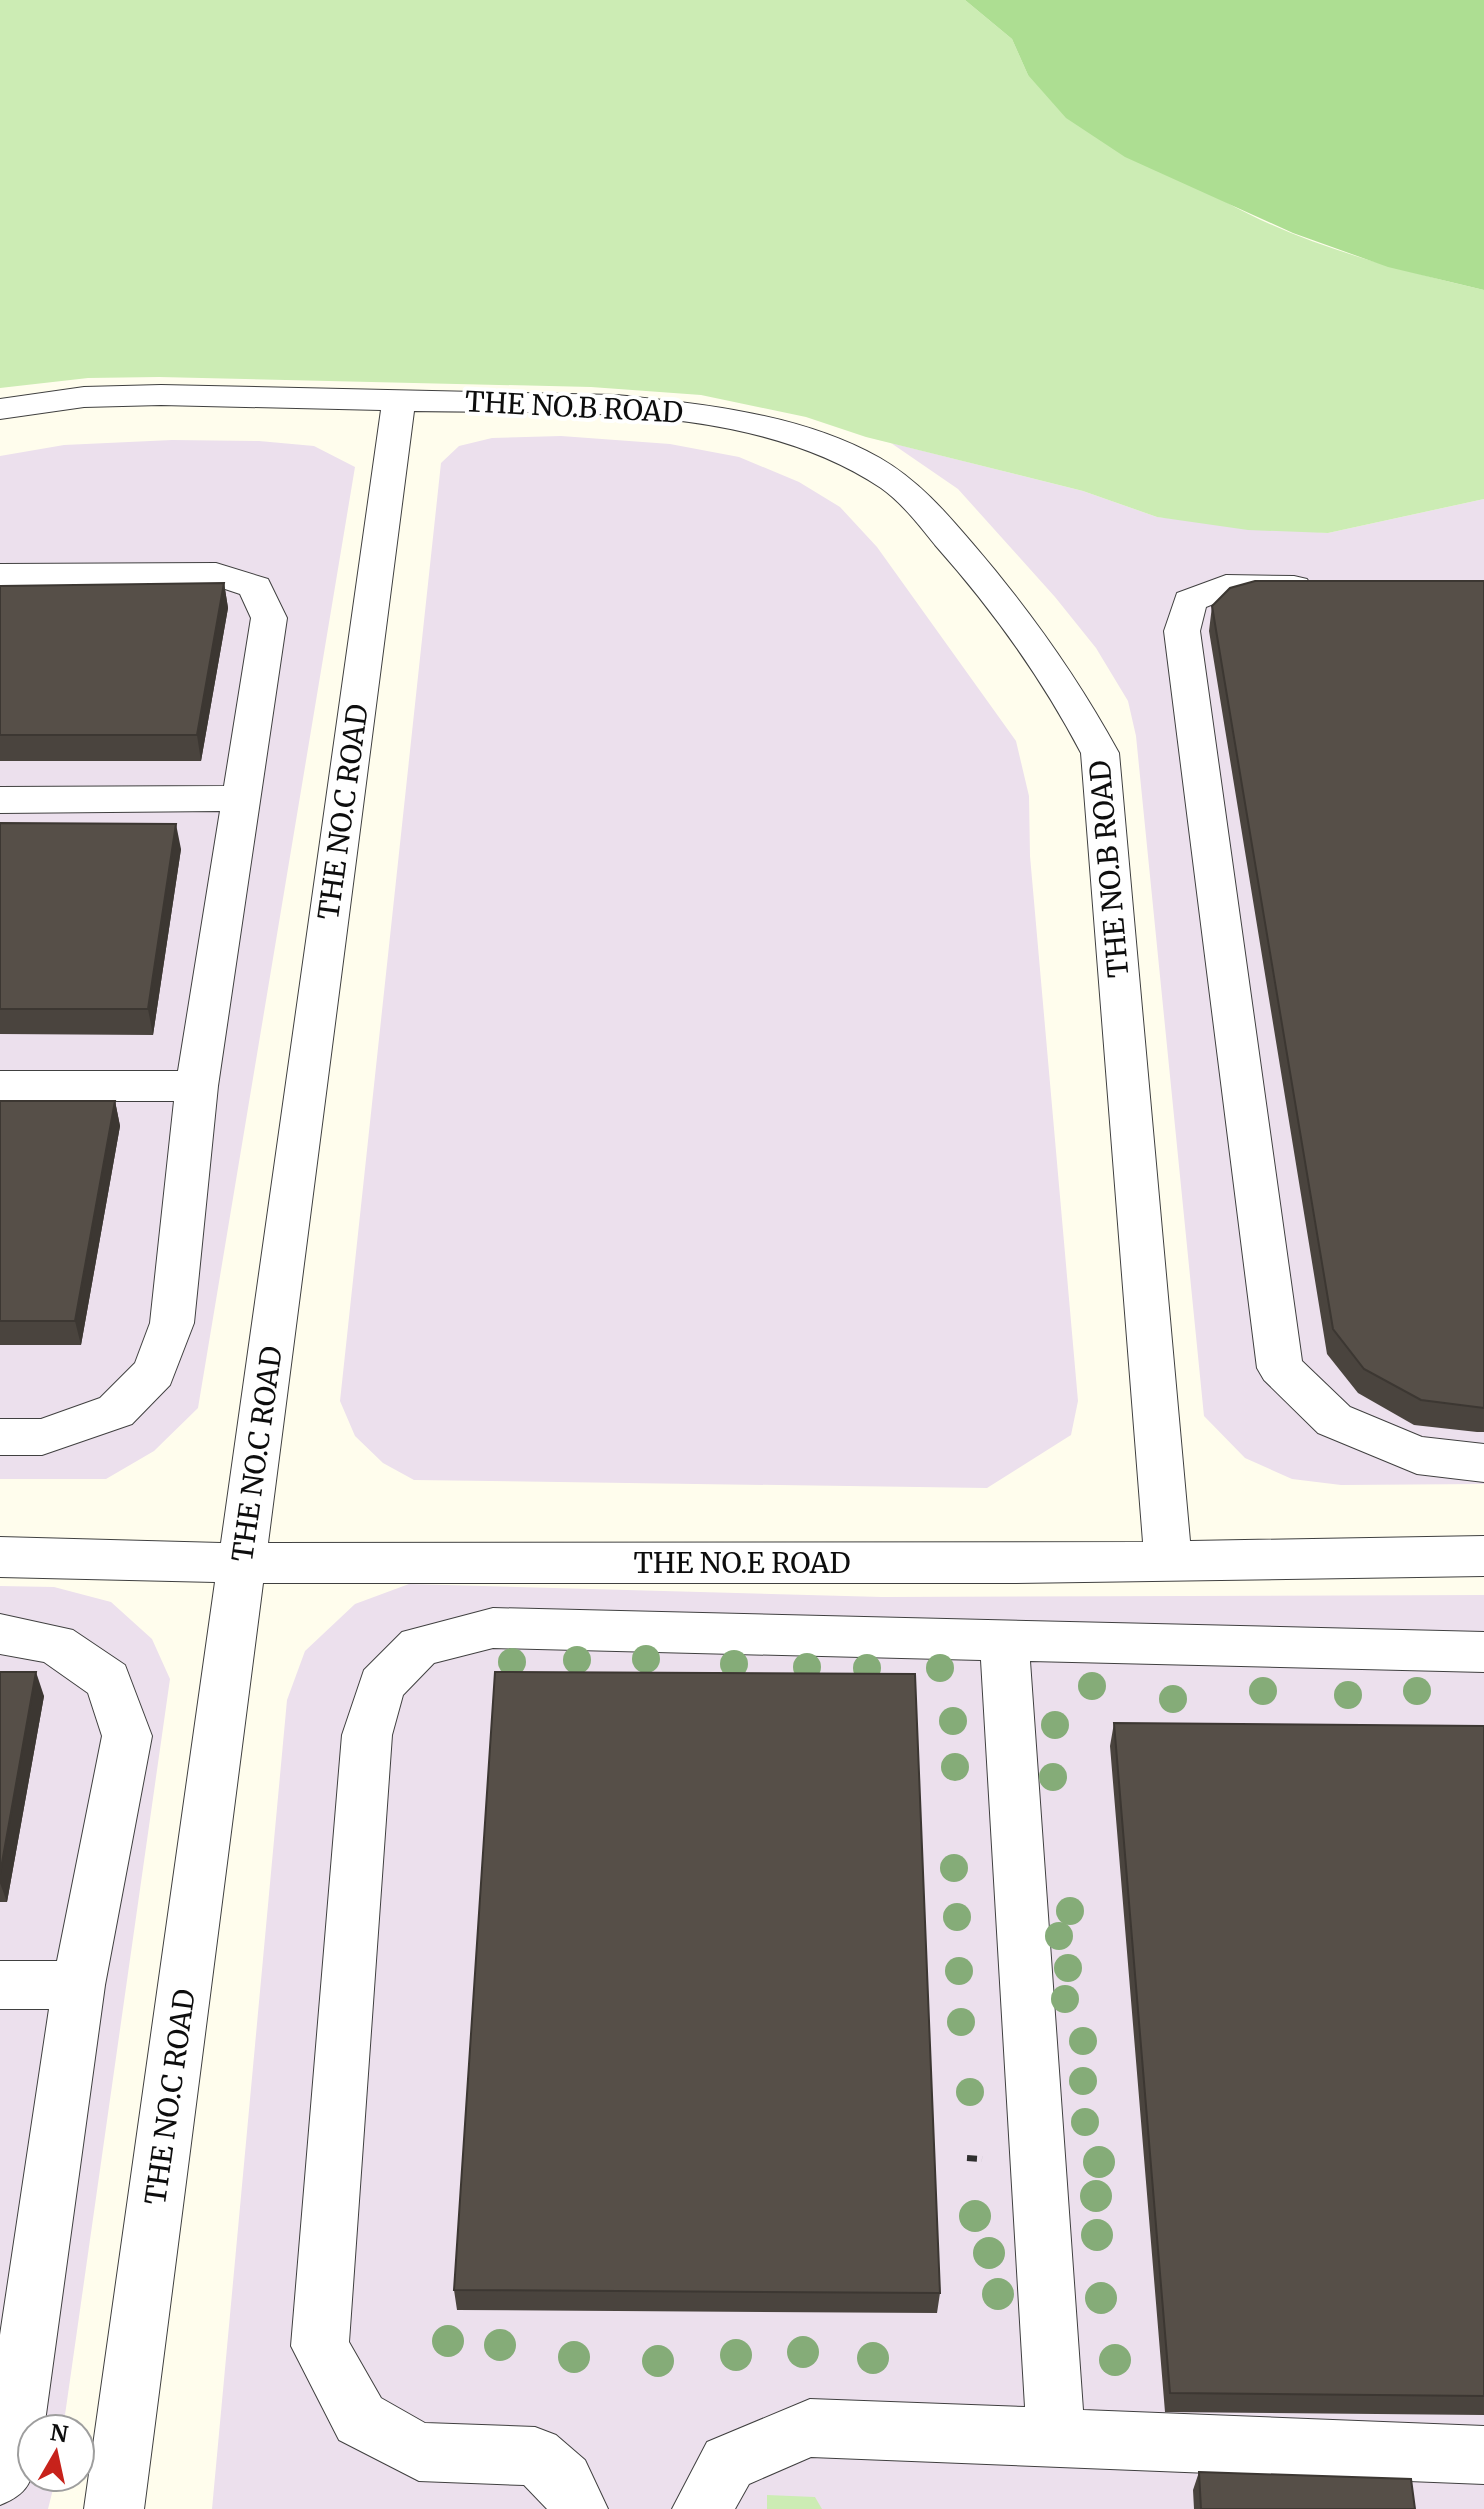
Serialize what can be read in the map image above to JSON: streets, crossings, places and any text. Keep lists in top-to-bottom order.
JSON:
{
  "streets": {
    "street": ["THE NO.B ROAD", "THE NO.C ROAD", "THE NO.E ROAD"]
  },
  "crossings": [
    ["THE NO.B ROAD", "THE NO.C ROAD"],
    ["THE NO.B ROAD", "THE NO.E ROAD"],
    ["THE NO.C ROAD", "THE NO.E ROAD"]
  ],
  "north": "top"
}
